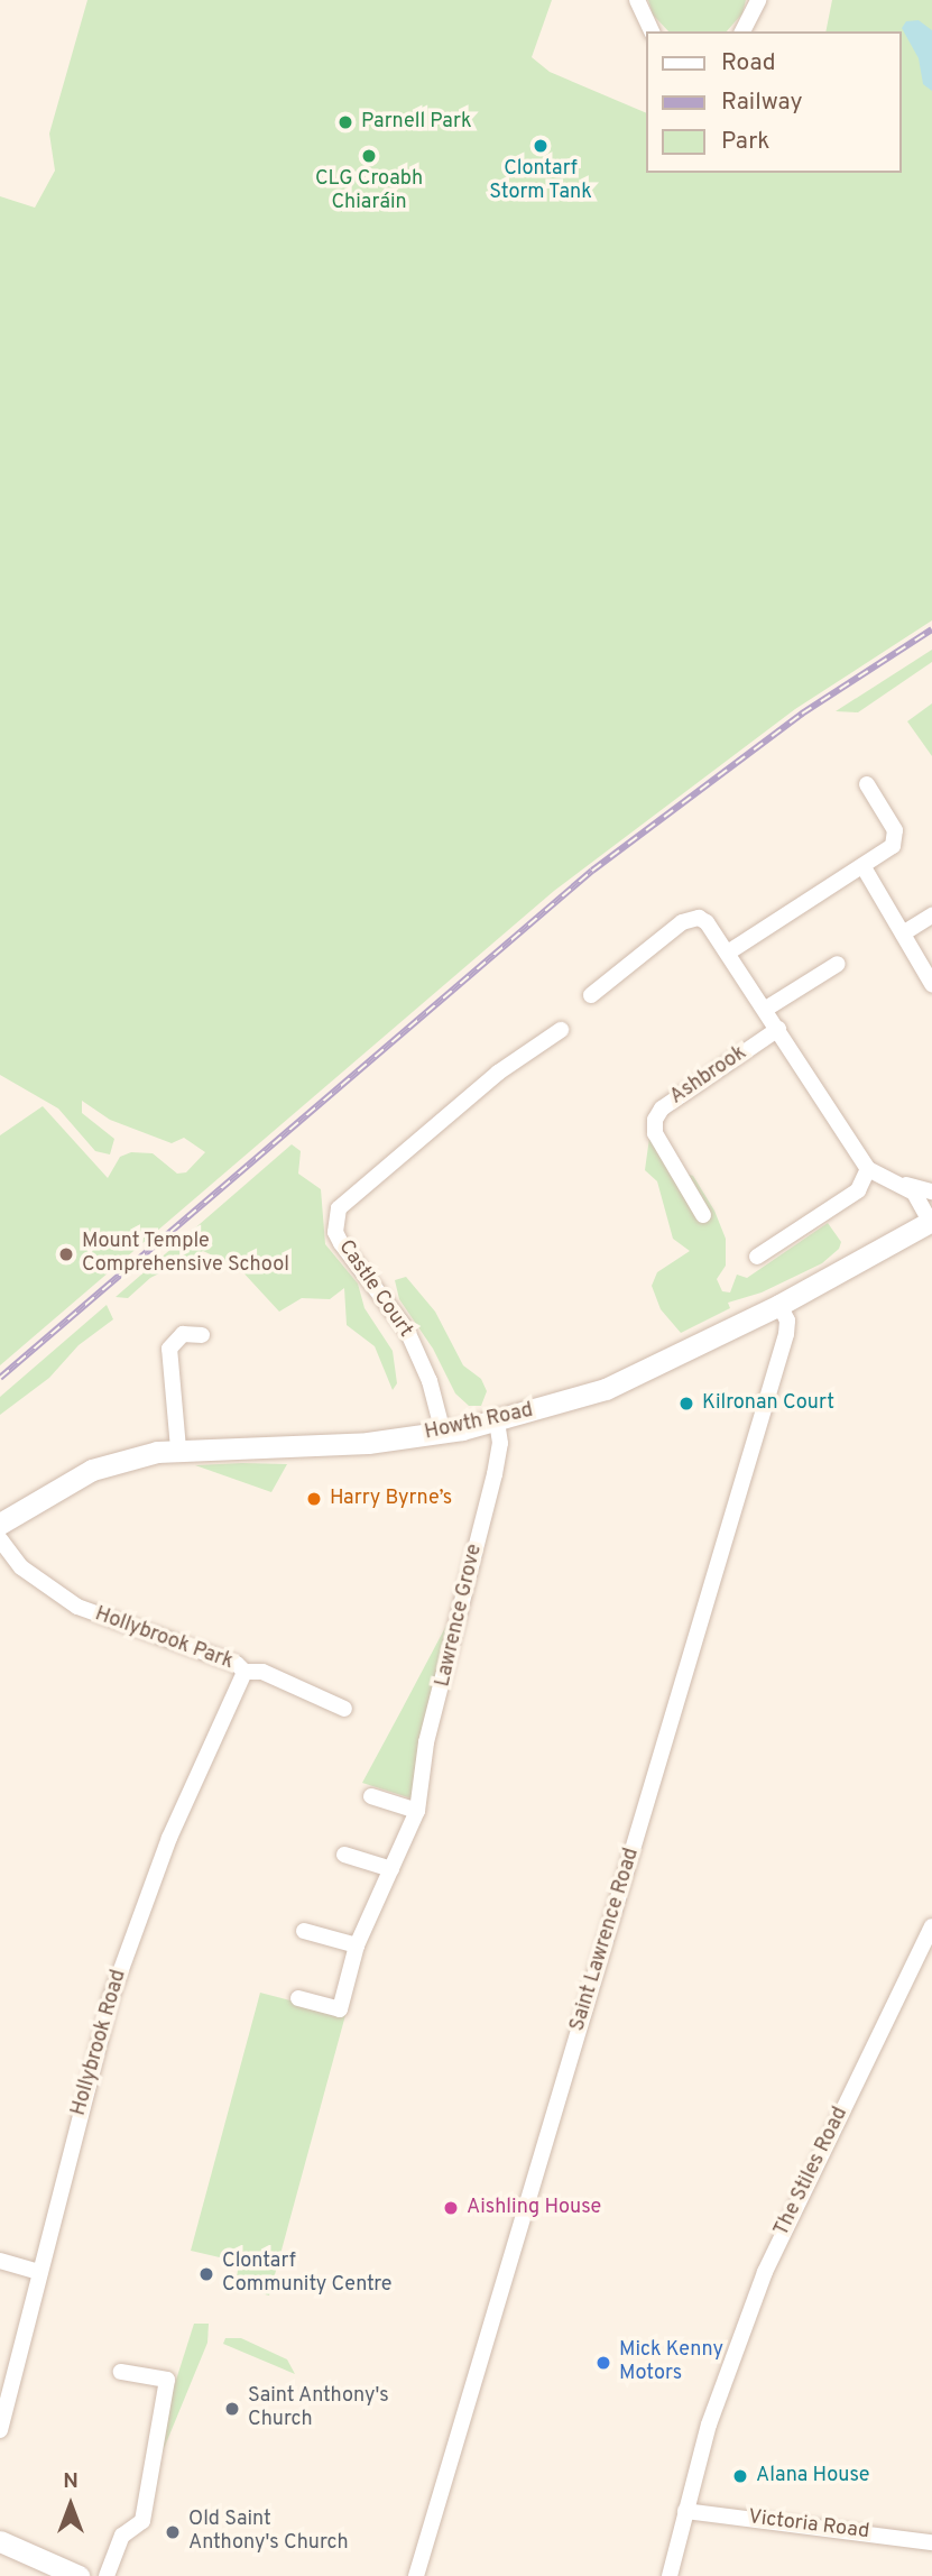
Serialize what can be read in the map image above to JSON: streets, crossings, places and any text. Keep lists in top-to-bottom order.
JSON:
{
  "streets": {
    "main road": ["Howth Road"],
    "street": [
      "Ashbrook",
      "Castle Court",
      "Lawrence Grove",
      "Hollybrook Park",
      "Saint Lawrence Road",
      "Hollybrook Road",
      "The Stiles Road",
      "Victoria Road"
    ]
  },
  "crossings": [
    ["Castle Court", "Howth Road"],
    ["Howth Road", "Lawrence Grove"],
    ["Howth Road", "Saint Lawrence Road"],
    ["Hollybrook Park", "Hollybrook Road"],
    ["The Stiles Road", "Victoria Road"]
  ],
  "places": [
    "Parnell Park",
    "Clontarf Storm Tank",
    "CLG Croabh Chiaráin",
    "Mount Temple Comprehensive School",
    "Kilronan Court",
    "Harry Byrne’s",
    "Aishling House",
    "Clontarf Community Centre",
    "Mick Kenny Motors",
    "Saint Anthony's Church",
    "Alana House",
    "Old Saint Anthony's Church"
  ],
  "legend": ["Road", "Railway", "Park"],
  "north": "top"
}
